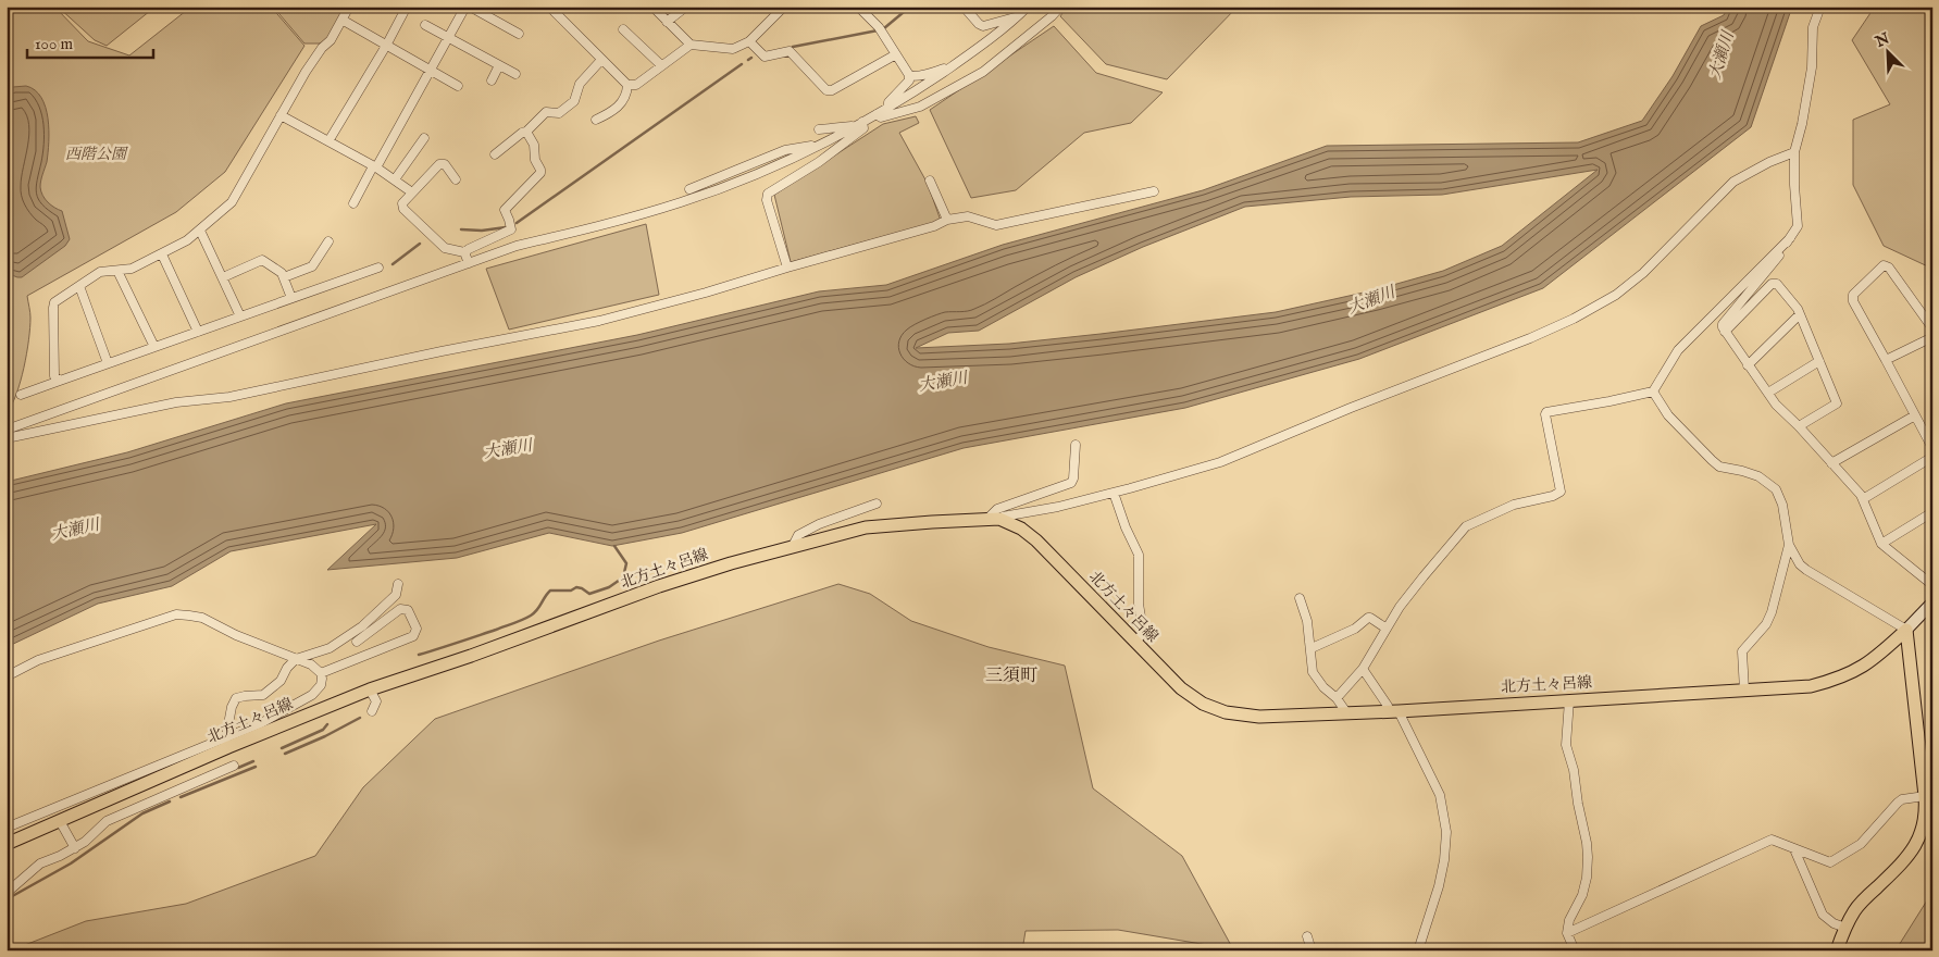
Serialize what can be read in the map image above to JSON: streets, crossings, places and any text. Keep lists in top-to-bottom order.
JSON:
{
  "streets": {
    "main road": ["北方土々呂線"]
  },
  "districts": ["三須町"],
  "water": ["大瀬川"],
  "parks": ["西階公園"],
  "scale_bar": "100 m",
  "north": "top left"
}
